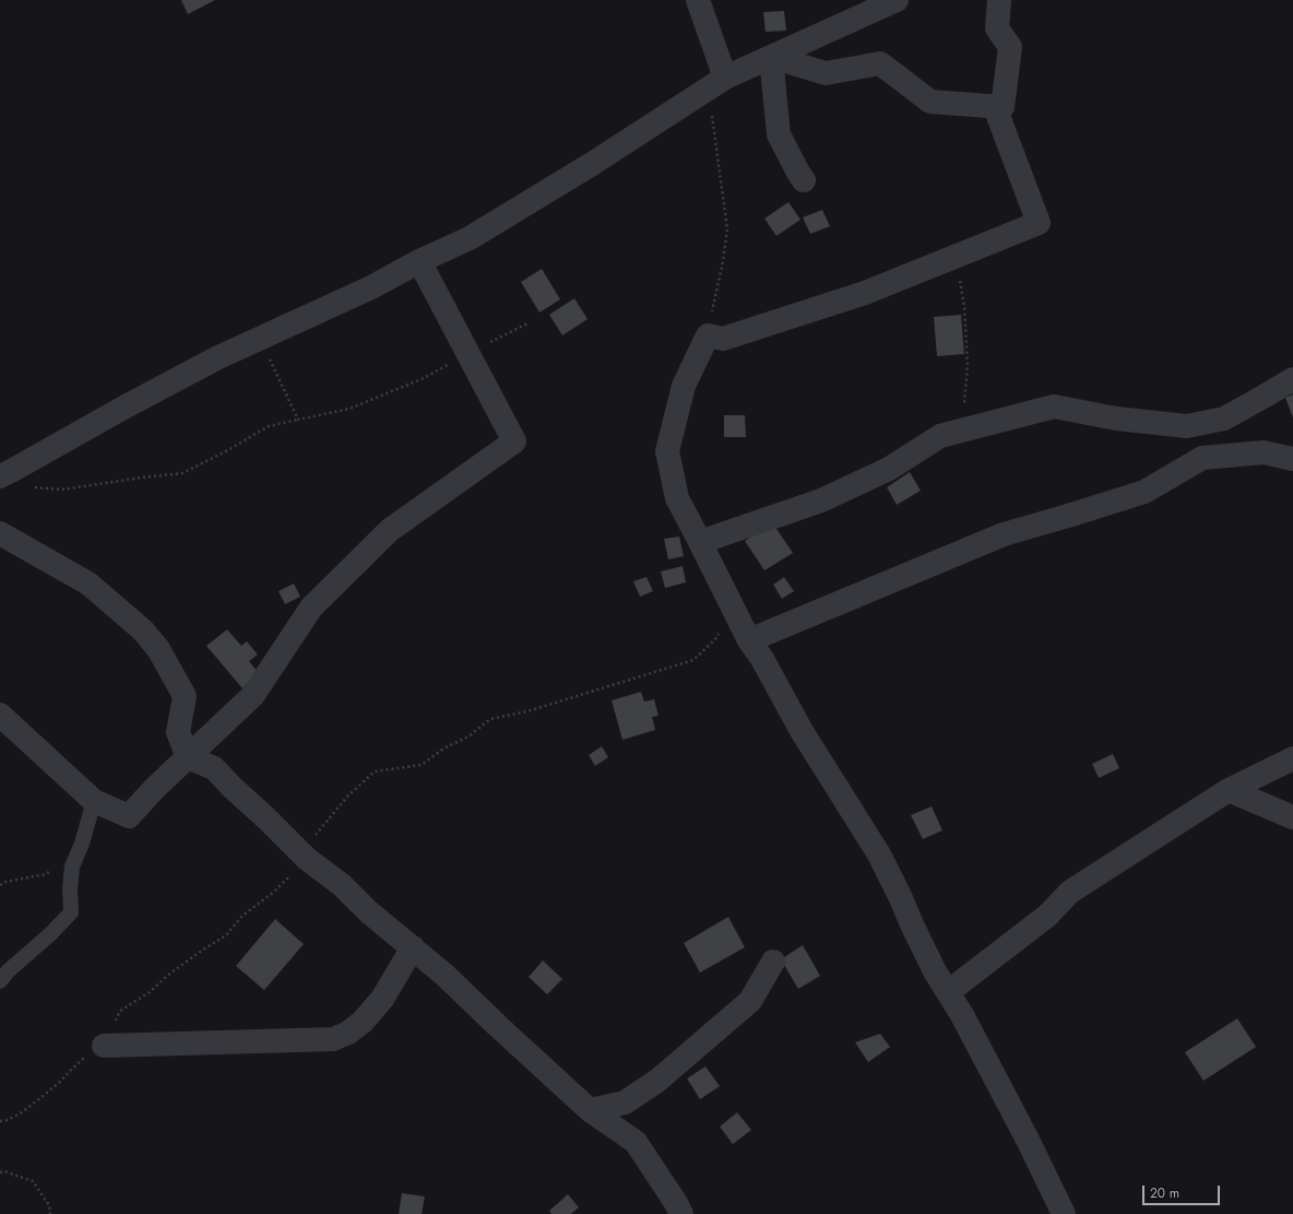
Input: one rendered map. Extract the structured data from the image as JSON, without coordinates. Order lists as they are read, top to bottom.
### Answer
{
  "scale_bar": "20 m"
}
